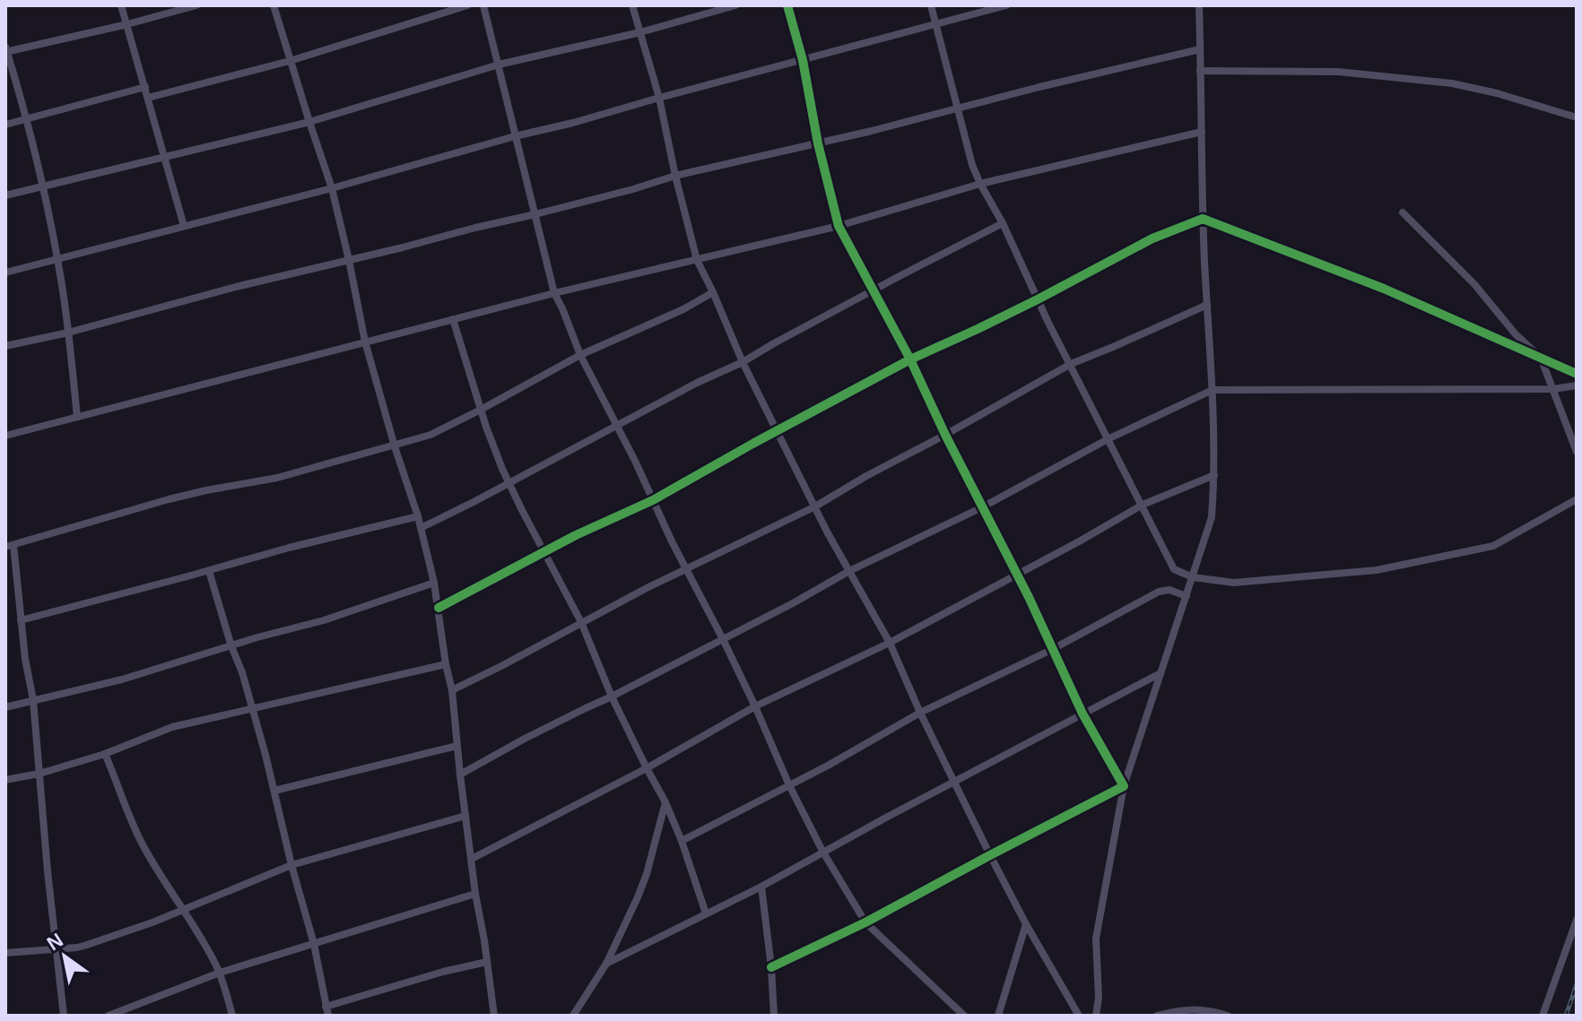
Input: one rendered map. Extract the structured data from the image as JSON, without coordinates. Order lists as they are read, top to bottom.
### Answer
{
  "north": "top left"
}
